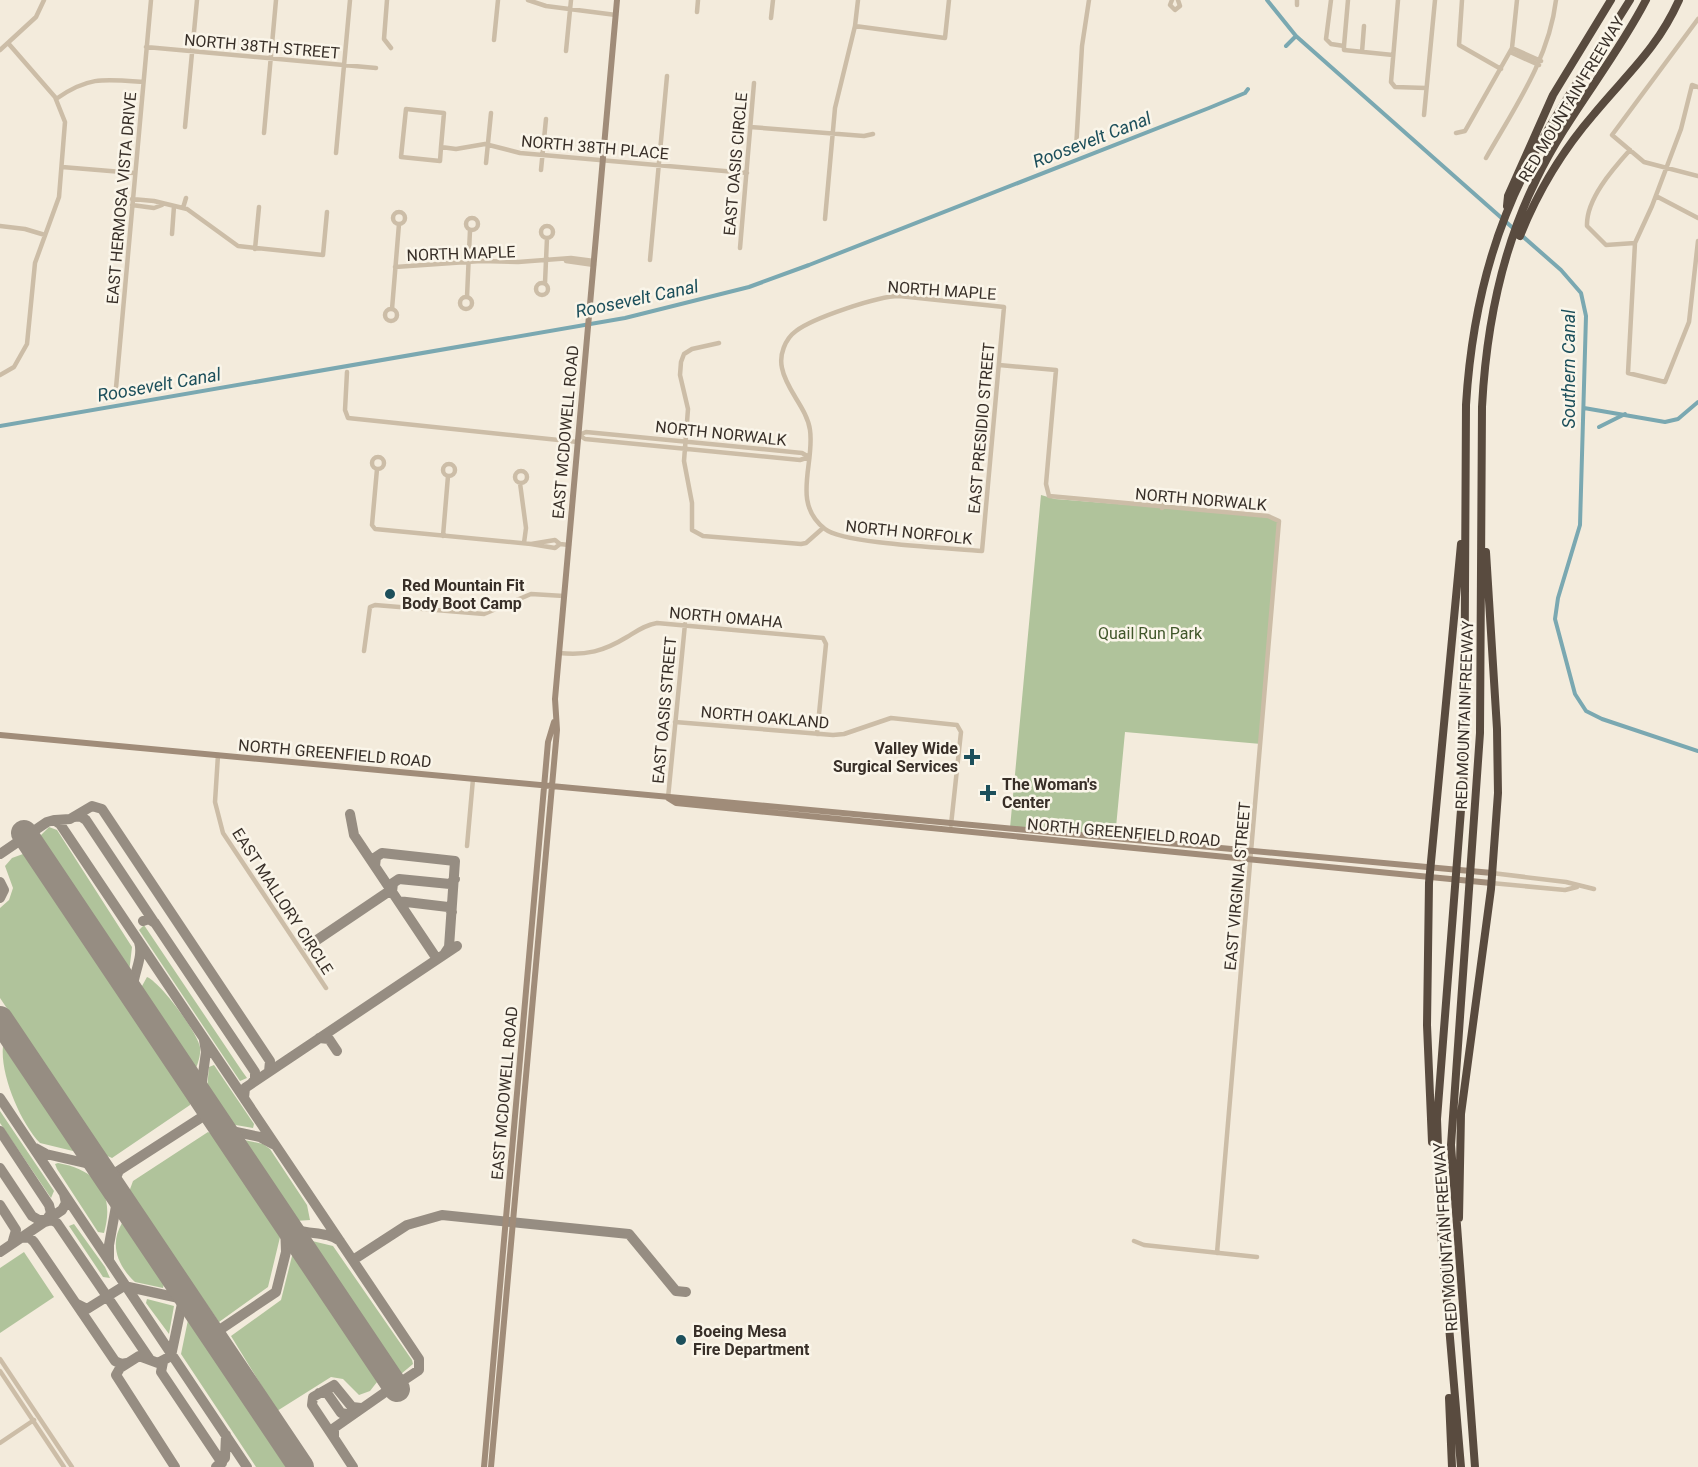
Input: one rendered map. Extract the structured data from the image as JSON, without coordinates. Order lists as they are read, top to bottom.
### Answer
{
  "streets": {
    "highway": ["RED MOUNTAIN FREEWAY"],
    "main road": ["EAST MCDOWELL ROAD", "NORTH GREENFIELD ROAD"],
    "street": [
      "NORTH 38TH STREET",
      "NORTH 38TH PLACE",
      "EAST OASIS CIRCLE",
      "EAST HERMOSA VISTA DRIVE",
      "NORTH MAPLE",
      "EAST PRESIDIO STREET",
      "NORTH NORWALK",
      "NORTH NORFOLK",
      "NORTH OMAHA",
      "EAST OASIS STREET",
      "NORTH OAKLAND",
      "EAST VIRGINIA STREET",
      "EAST MALLORY CIRCLE"
    ]
  },
  "crossings": [
    ["NORTH 38TH STREET", "EAST HERMOSA VISTA DRIVE"],
    ["NORTH 38TH PLACE", "EAST OASIS CIRCLE"],
    ["NORTH 38TH PLACE", "EAST MCDOWELL ROAD"],
    ["NORTH MAPLE", "EAST PRESIDIO STREET"],
    ["NORTH MAPLE", "EAST MCDOWELL ROAD"],
    ["NORTH MAPLE", "NORTH NORWALK"],
    ["EAST PRESIDIO STREET", "NORTH NORWALK"],
    ["EAST PRESIDIO STREET", "NORTH NORFOLK"],
    ["EAST MCDOWELL ROAD", "NORTH NORWALK"],
    ["EAST MCDOWELL ROAD", "NORTH OMAHA"],
    ["EAST MCDOWELL ROAD", "NORTH GREENFIELD ROAD"],
    ["NORTH NORWALK", "NORTH NORFOLK"],
    ["NORTH NORWALK", "EAST VIRGINIA STREET"],
    ["NORTH OMAHA", "EAST OASIS STREET"],
    ["NORTH OMAHA", "NORTH OAKLAND"],
    ["EAST OASIS STREET", "NORTH OAKLAND"],
    ["EAST OASIS STREET", "NORTH GREENFIELD ROAD"],
    ["NORTH OAKLAND", "NORTH GREENFIELD ROAD"],
    ["NORTH GREENFIELD ROAD", "EAST VIRGINIA STREET"],
    ["NORTH GREENFIELD ROAD", "EAST MALLORY CIRCLE"]
  ],
  "water": ["Roosevelt Canal", "Southern Canal"],
  "parks": ["Quail Run Park"],
  "places": {
    "other": ["Red Mountain Fit Body Boot Camp", "Boeing Mesa Fire Department"],
    "health": ["Valley Wide Surgical Services", "The Woman's Center"]
  }
}
